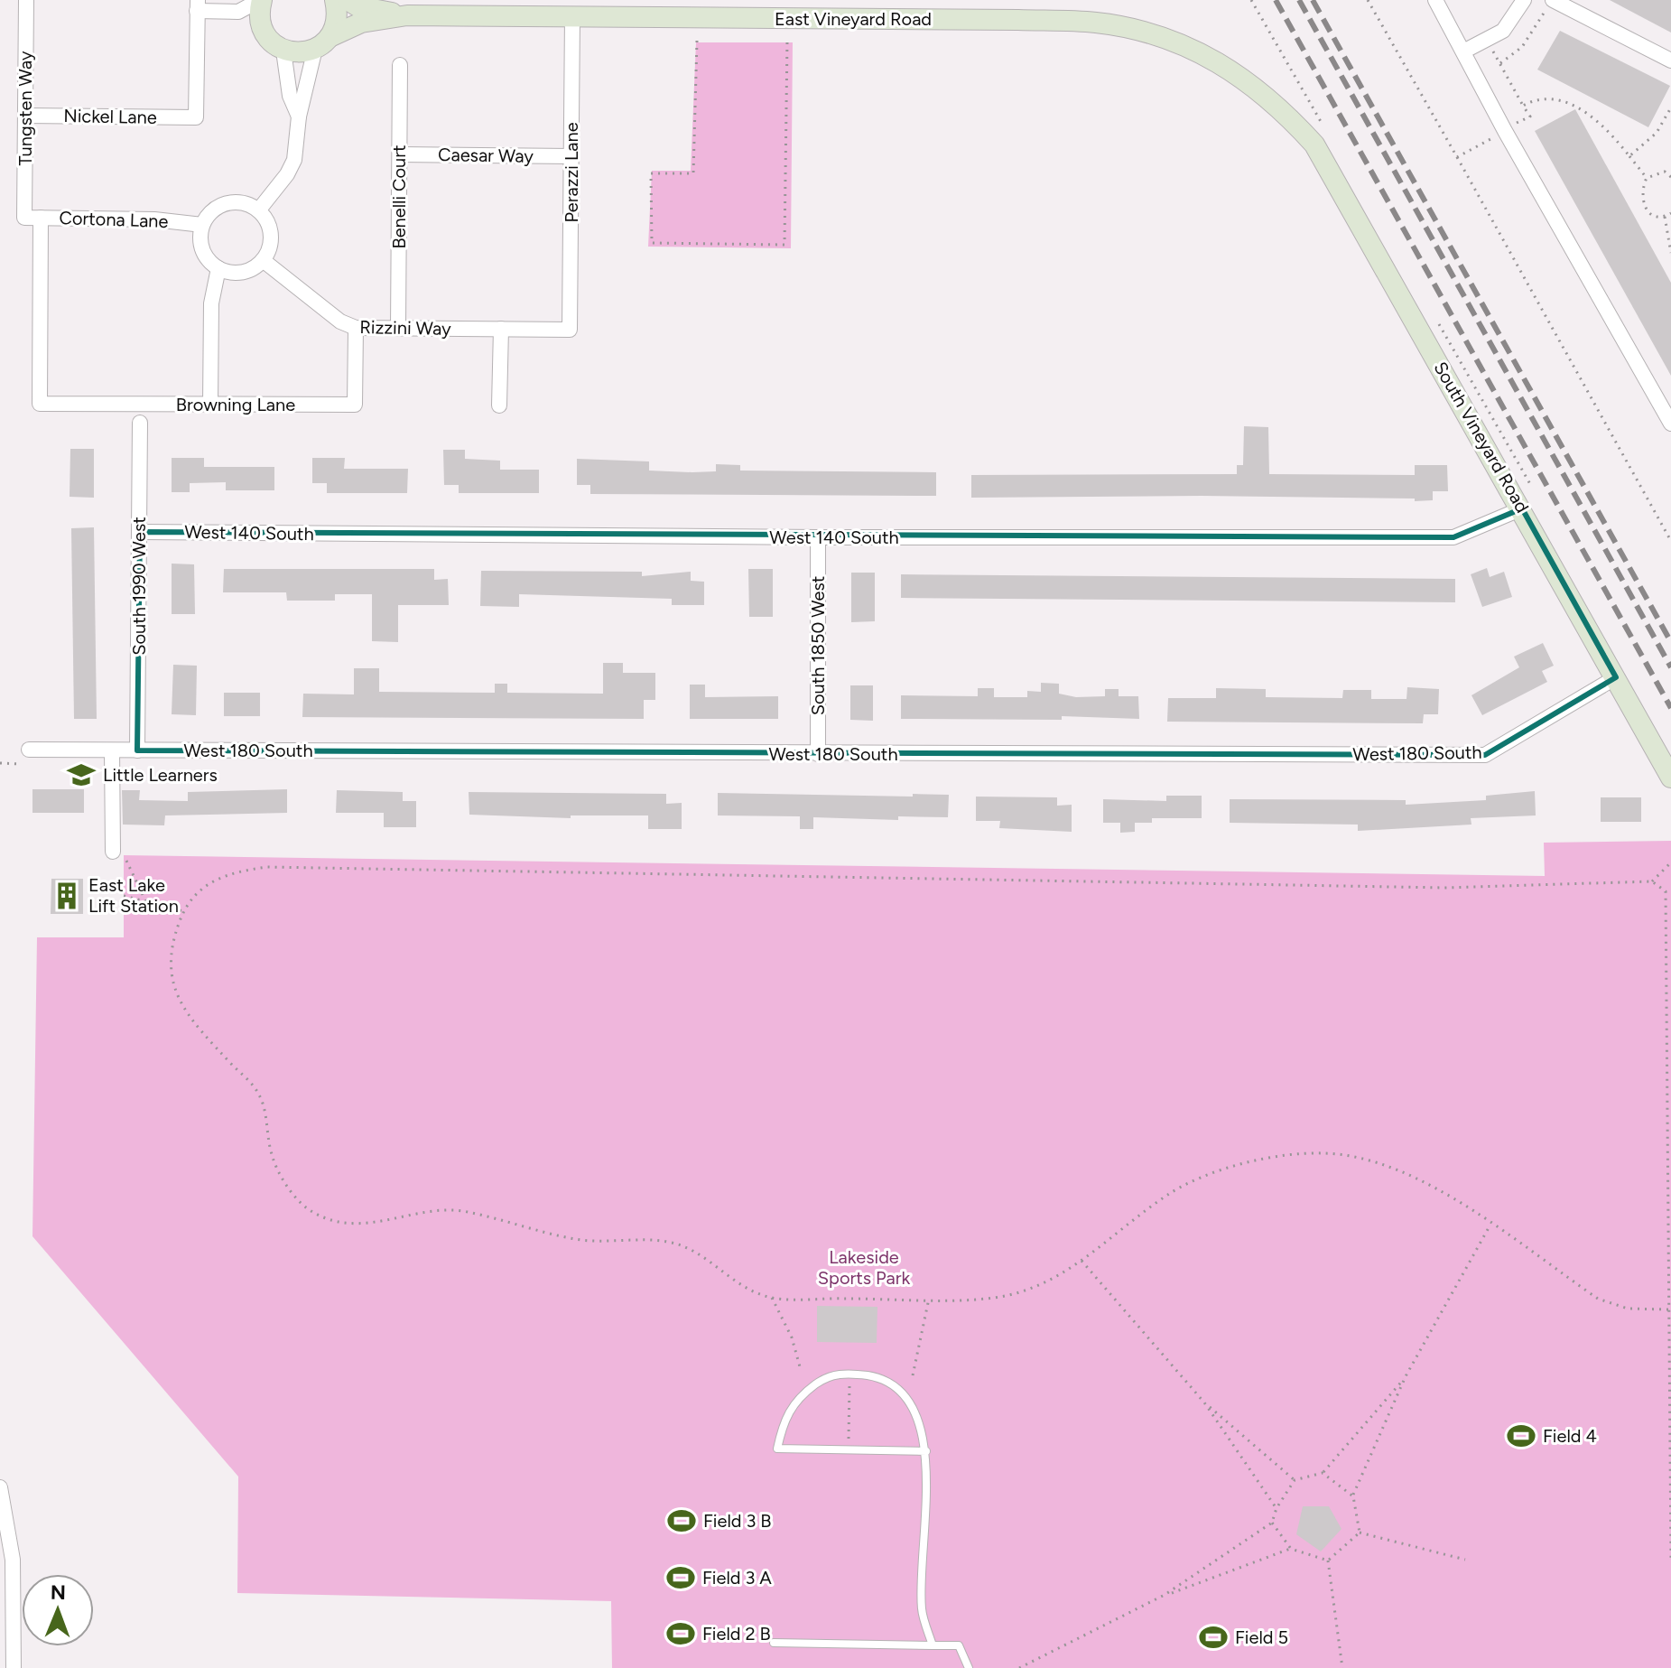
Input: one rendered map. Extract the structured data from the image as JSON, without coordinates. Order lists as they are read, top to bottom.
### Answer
{
  "streets": {
    "street": [
      "East Vineyard Road",
      "Tungsten Way",
      "Nickel Lane",
      "Caesar Way",
      "Perazzi Lane",
      "Benelli Court",
      "Cortona Lane",
      "Rizzini Way",
      "Browning Lane",
      "South Vineyard Road",
      "West 140 South",
      "South 1990 West",
      "South 1850 West",
      "West 180 South"
    ]
  },
  "crossings": [
    ["East Vineyard Road", "Perazzi Lane"],
    ["East Vineyard Road", "South Vineyard Road"],
    ["Tungsten Way", "Nickel Lane"],
    ["Tungsten Way", "Cortona Lane"],
    ["Caesar Way", "Perazzi Lane"],
    ["Caesar Way", "Benelli Court"],
    ["Perazzi Lane", "Rizzini Way"],
    ["Benelli Court", "Rizzini Way"],
    ["Cortona Lane", "Rizzini Way"],
    ["Cortona Lane", "Browning Lane"],
    ["Rizzini Way", "Browning Lane"],
    ["South Vineyard Road", "West 140 South"],
    ["South Vineyard Road", "West 180 South"],
    ["West 140 South", "South 1990 West"],
    ["West 140 South", "South 1850 West"],
    ["South 1990 West", "West 180 South"],
    ["South 1850 West", "West 180 South"]
  ],
  "parks": ["Lakeside Sports Park"],
  "places": {
    "school or university": ["Little Learners"],
    "building": ["East Lake Lift Station"],
    "sports": [
      "Field 4",
      "Field 3 B",
      "Field 3 A",
      "Field 2 B",
      "Field 5"
    ]
  },
  "north": "top"
}
